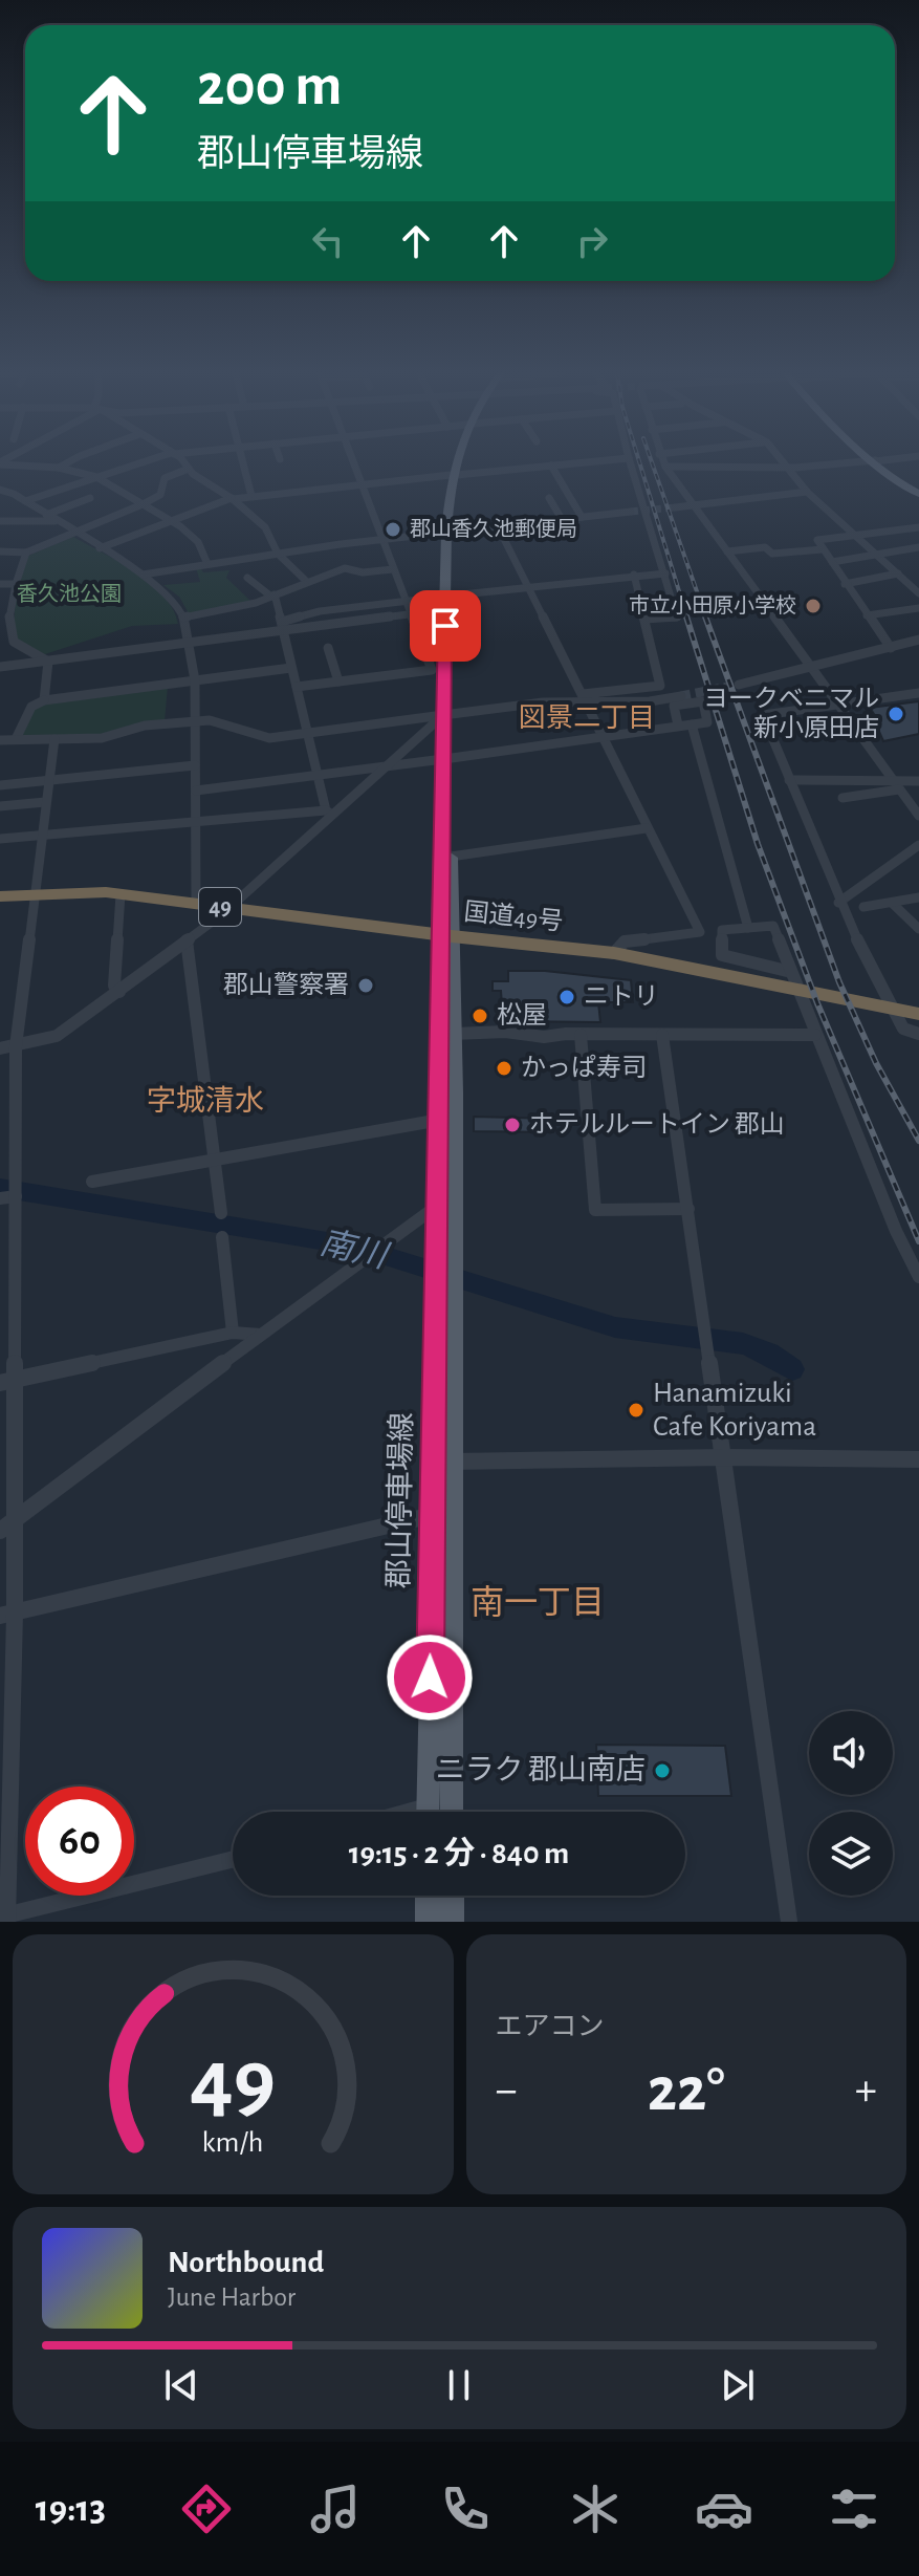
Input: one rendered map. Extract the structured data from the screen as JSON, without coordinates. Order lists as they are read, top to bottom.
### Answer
{
  "streets": {
    "highway": ["49", "国道49号"],
    "main road": ["郡山停車場線"]
  },
  "crossings": [
    ["国道49号", "郡山停車場線"]
  ],
  "districts": ["図景二丁目", "字城清水", "南一丁目"],
  "water": ["南川"],
  "parks": ["香久池公園"],
  "places": [
    "郡山香久池郵便局",
    "市立小田原小学校",
    "ヨークベニマル 新小原田店",
    "郡山警察署",
    "ニトリ",
    "松屋",
    "かっぱ寿司",
    "ホテルルートイン 郡山",
    "Hanamizuki Cafe Koriyama",
    "ニラク 郡山南店"
  ],
  "page": {
    "turn": ["200 m", "郡山停車場線"],
    "limit": "60",
    "trip": "19:15 · 2 分 · 840 m",
    "tile": "エアコン",
    "heat": ["−", "22°", "+"],
    "song": ["Northbound", "June Harbor"],
    "tabs": "19:13",
    "gauge": ["49", "km/h"]
  }
}
